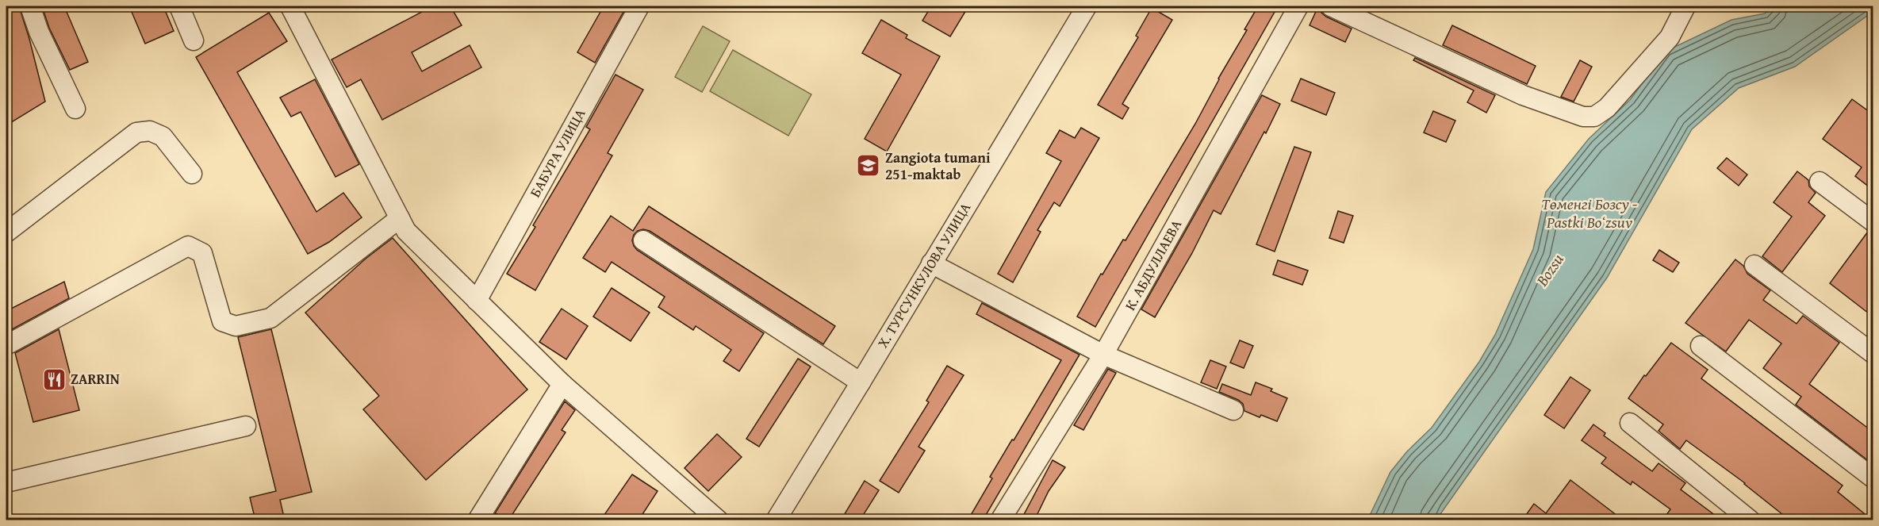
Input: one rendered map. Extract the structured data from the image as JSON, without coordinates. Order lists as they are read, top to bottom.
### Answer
{
  "streets": {
    "street": ["БАБУРА УЛИЦА", "К. АБДУЛЛАЕВА", "Х. ТУРСУНКУЛОВА УЛИЦА"]
  },
  "water": ["Төменгі Бозсу - Pastki Boʻzsuv", "Bozsu"],
  "places": {
    "school or university": ["Zangiota tumani 251-maktab"],
    "restaurant": ["ZARRIN"]
  }
}
